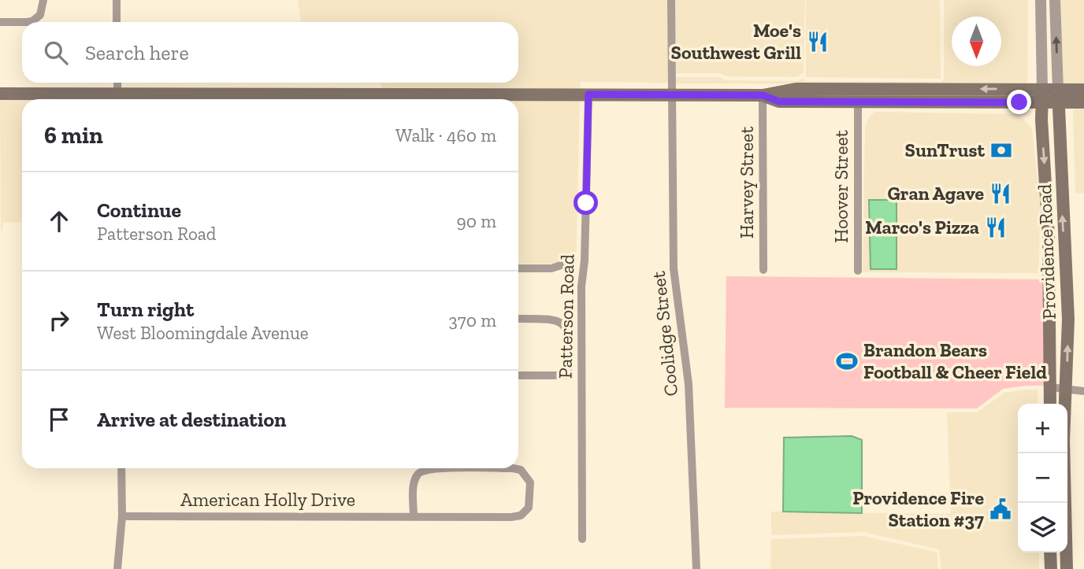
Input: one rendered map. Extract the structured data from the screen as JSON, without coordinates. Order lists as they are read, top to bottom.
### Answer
{
  "streets": {
    "main road": ["Providence Road"],
    "street": [
      "Harvey Street",
      "Hoover Street",
      "Patterson Road",
      "Coolidge Street",
      "American Holly Drive"
    ]
  },
  "places": {
    "restaurant": ["Moe's Southwest Grill", "Gran Agave", "Marco's Pizza"],
    "bank": ["SunTrust"],
    "sports": ["Brandon Bears Football & Cheer Field"],
    "public building": ["Providence Fire Station #37"]
  },
  "north": "bottom",
  "page": {
    "search": "Search here",
    "heading": ["6 min", "Walk · 460 m"],
    "list": [
      ["Continue", "Patterson Road", "90 m"],
      ["Turn right", "West Bloomingdale Avenue", "370 m"],
      "Arrive at destination"
    ],
    "map_buttons": ["+", "−"]
  }
}
